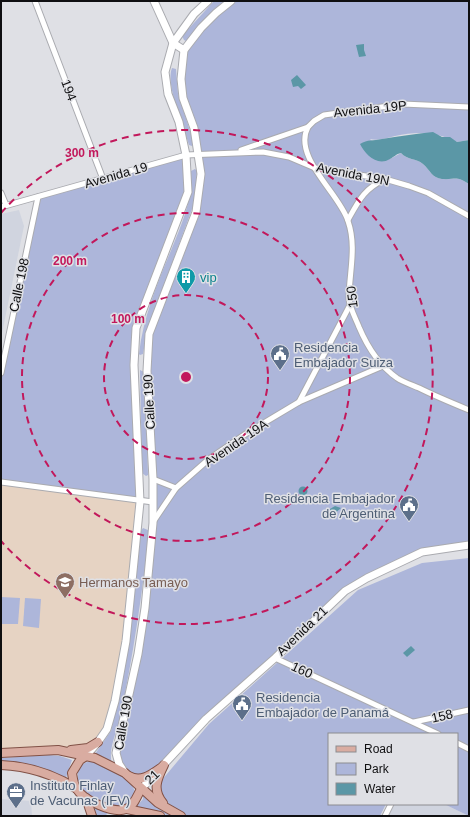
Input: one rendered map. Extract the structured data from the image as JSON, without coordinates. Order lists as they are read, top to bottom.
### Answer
{
  "streets": {
    "main road": ["Calle 190", "Avenida 21", "21"],
    "street": [
      "194",
      "Avenida 19P",
      "Avenida 19N",
      "Avenida 19",
      "Calle 198",
      "150",
      "Avenida 19A",
      "160",
      "158"
    ]
  },
  "crossings": [
    ["194", "Avenida 19"],
    ["Avenida 19P", "Avenida 19N"],
    ["Avenida 19P", "Avenida 19"],
    ["Avenida 19P", "150"],
    ["Avenida 19N", "Avenida 19"],
    ["Avenida 19N", "150"],
    ["Avenida 19", "Calle 198"],
    ["Avenida 19", "Calle 190"],
    ["150", "Avenida 19A"],
    ["Calle 190", "Avenida 19A"],
    ["Avenida 21", "160"],
    ["Avenida 21", "21"],
    ["160", "158"]
  ],
  "places": {
    "building": ["vip"],
    "public building": ["Residencia Embajador Suiza", "Residencia Embajador de Argentina", "Residencia Embajador de Panamá"],
    "school or university": ["Hermanos Tamayo"],
    "office": ["Instituto Finlay de Vacunas (IFV)"]
  },
  "legend": ["Road", "Park", "Water"],
  "rings": ["300 m", "200 m", "100 m"]
}
